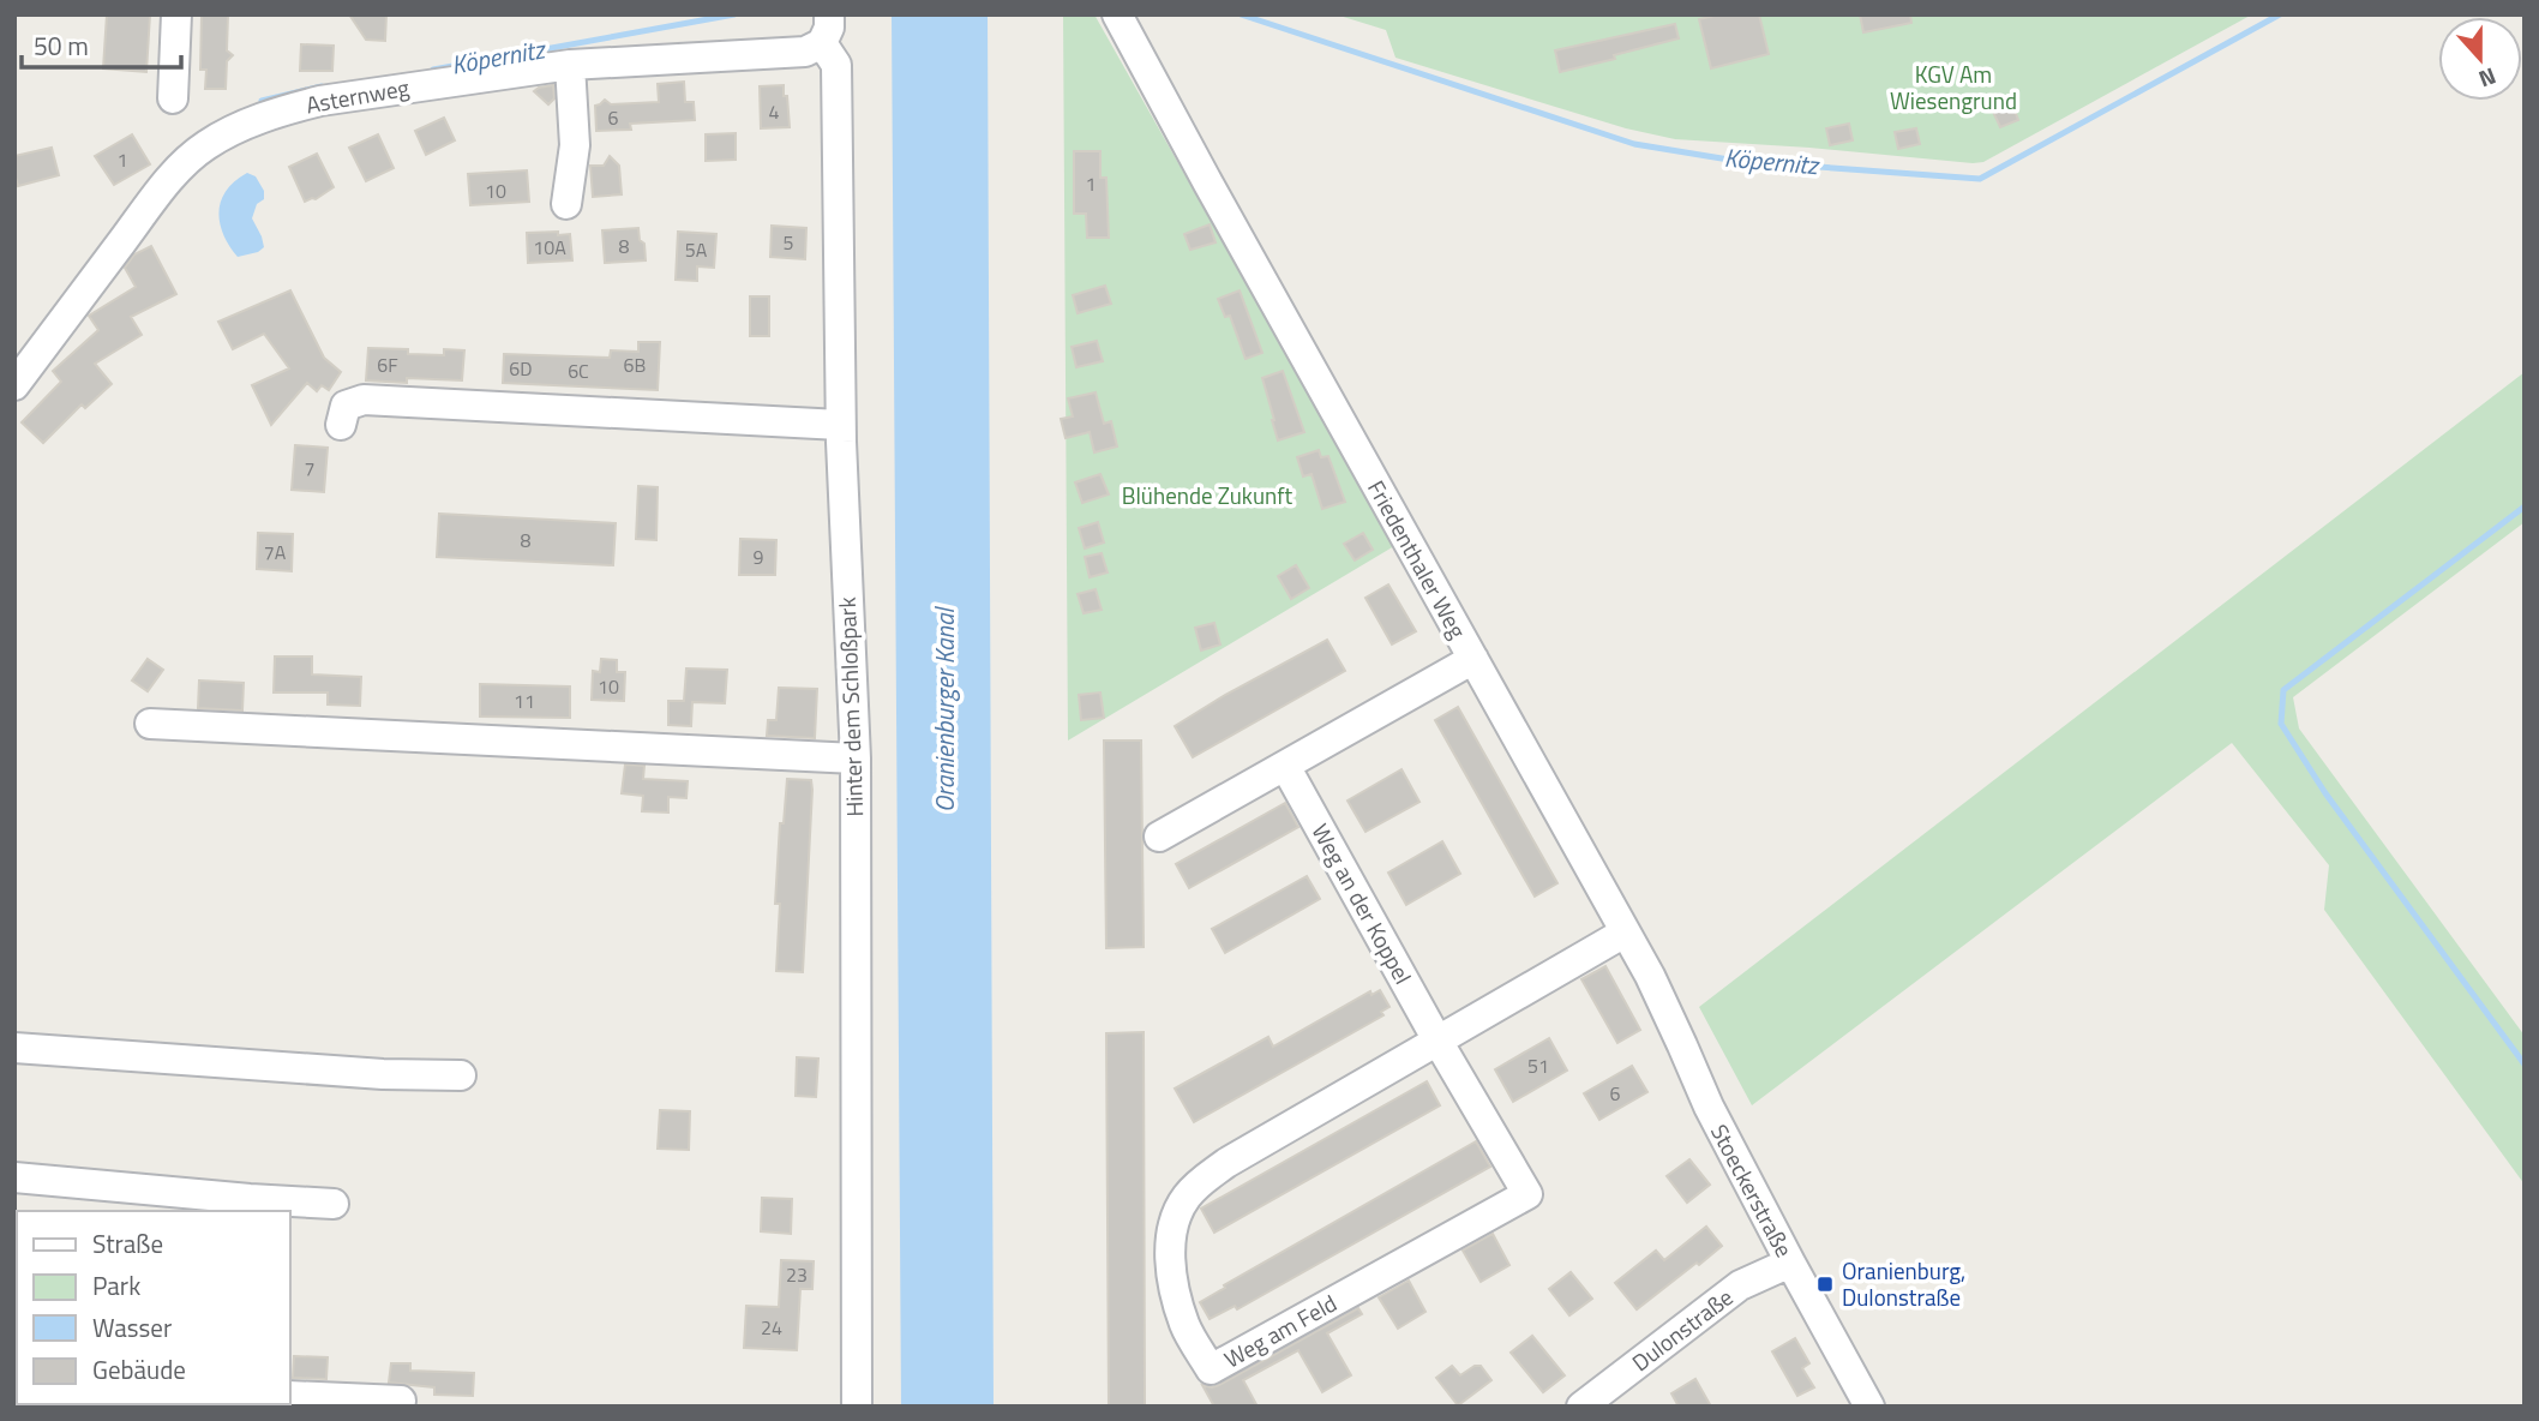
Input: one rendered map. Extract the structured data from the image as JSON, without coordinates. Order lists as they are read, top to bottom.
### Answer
{
  "streets": {
    "street": [
      "Asternweg",
      "Friedenthaler Weg",
      "Hinter dem Schloßpark",
      "Weg an der Koppel",
      "Stoeckerstraße",
      "Dulonstraße",
      "Weg am Feld"
    ]
  },
  "crossings": [
    ["Asternweg", "Hinter dem Schloßpark"],
    ["Friedenthaler Weg", "Stoeckerstraße"],
    ["Friedenthaler Weg", "Weg am Feld"],
    ["Weg an der Koppel", "Weg am Feld"],
    ["Stoeckerstraße", "Dulonstraße"]
  ],
  "water": ["Köpernitz", "Oranienburger Kanal"],
  "parks": ["KGV Am Wiesengrund", "Blühende Zukunft"],
  "places": {
    "transit": ["Oranienburg, Dulonstraße"]
  },
  "house_numbers": [
    "4",
    "6",
    "1",
    "1",
    "10",
    "5",
    "8",
    "10A",
    "5A",
    "6F",
    "6B",
    "6D",
    "6C",
    "7",
    "8",
    "7A",
    "9",
    "10",
    "11",
    "51",
    "6",
    "23",
    "24"
  ],
  "legend": [
    "Straße",
    "Park",
    "Wasser",
    "Gebäude"
  ],
  "scale_bar": "50 m",
  "north": "bottom"
}
